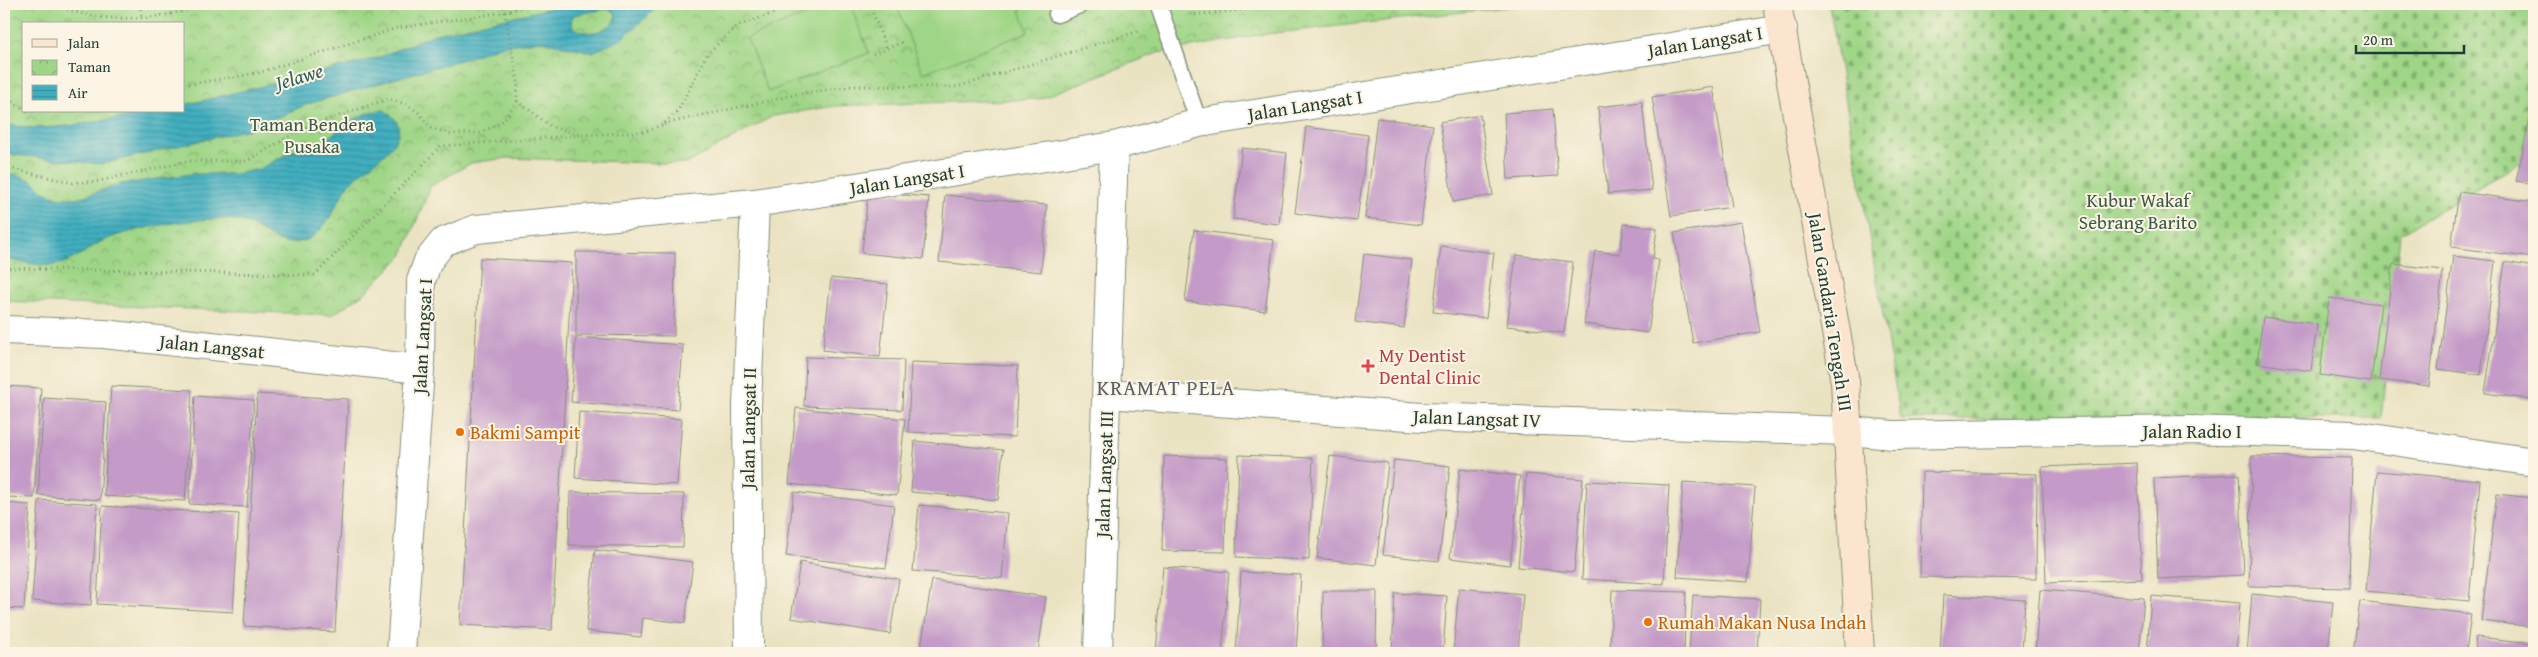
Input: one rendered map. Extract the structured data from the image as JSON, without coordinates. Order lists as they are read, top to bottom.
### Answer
{
  "streets": {
    "main road": ["Jalan Gandaria Tengah III"],
    "street": [
      "Jalan Langsat I",
      "Jalan Langsat",
      "Jalan Langsat IV",
      "Jalan Langsat II",
      "Jalan Radio I",
      "Jalan Langsat III"
    ]
  },
  "crossings": [
    ["Jalan Langsat I", "Jalan Gandaria Tengah III"],
    ["Jalan Langsat I", "Jalan Langsat"],
    ["Jalan Langsat I", "Jalan Langsat II"],
    ["Jalan Langsat I", "Jalan Langsat III"],
    ["Jalan Gandaria Tengah III", "Jalan Langsat IV"],
    ["Jalan Gandaria Tengah III", "Jalan Radio I"],
    ["Jalan Langsat IV", "Jalan Radio I"],
    ["Jalan Langsat IV", "Jalan Langsat III"]
  ],
  "districts": ["KRAMAT PELA"],
  "water": ["Jelawe"],
  "parks": ["Taman Bendera Pusaka", "Kubur Wakaf Sebrang Barito"],
  "places": {
    "health": ["My Dentist Dental Clinic"],
    "other": ["Bakmi Sampit", "Rumah Makan Nusa Indah"]
  },
  "legend": ["Jalan", "Taman", "Air"],
  "scale_bar": "20 m"
}
